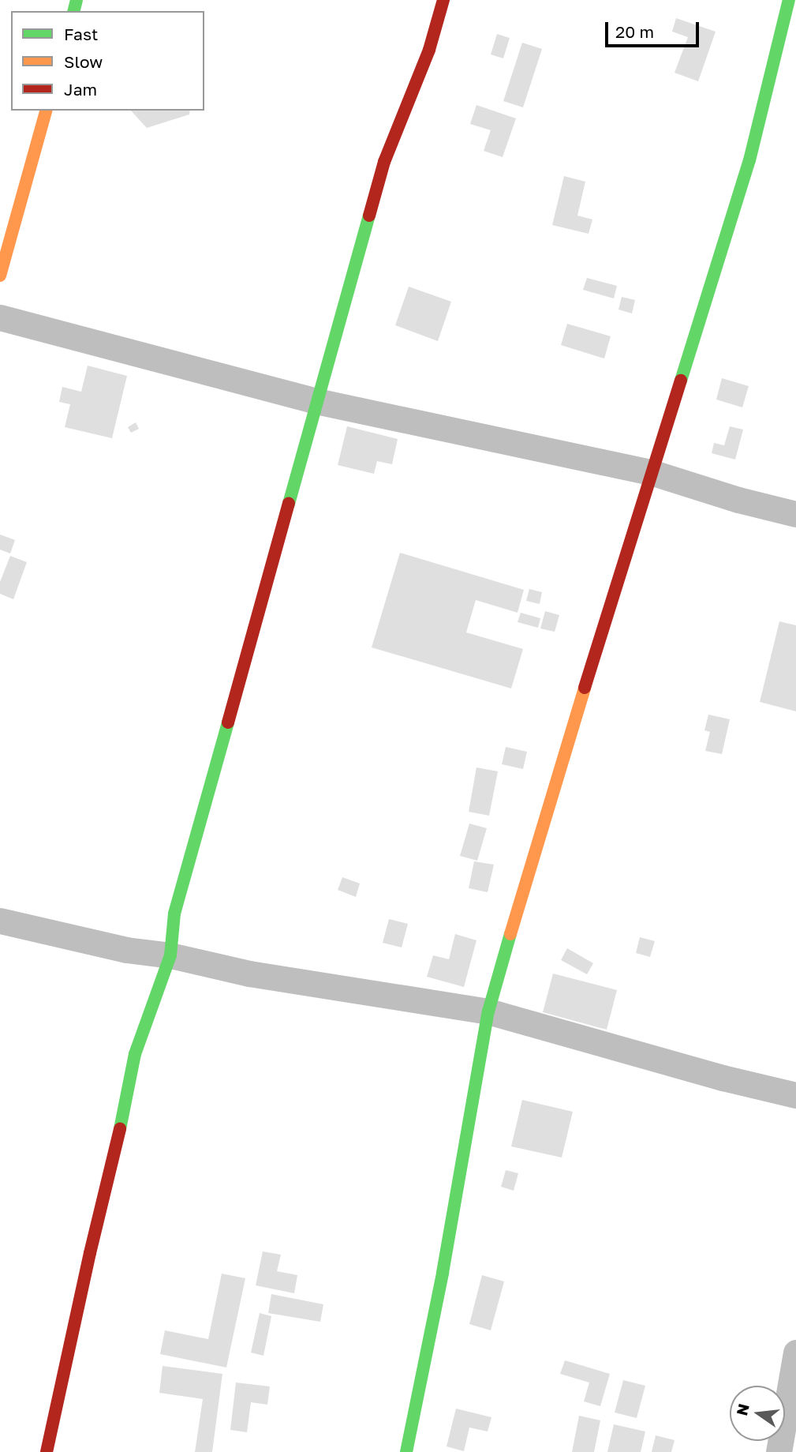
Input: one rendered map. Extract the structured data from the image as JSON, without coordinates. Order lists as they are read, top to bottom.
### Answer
{
  "legend": ["Fast", "Slow", "Jam"],
  "scale_bar": "20 m",
  "north": "left"
}
